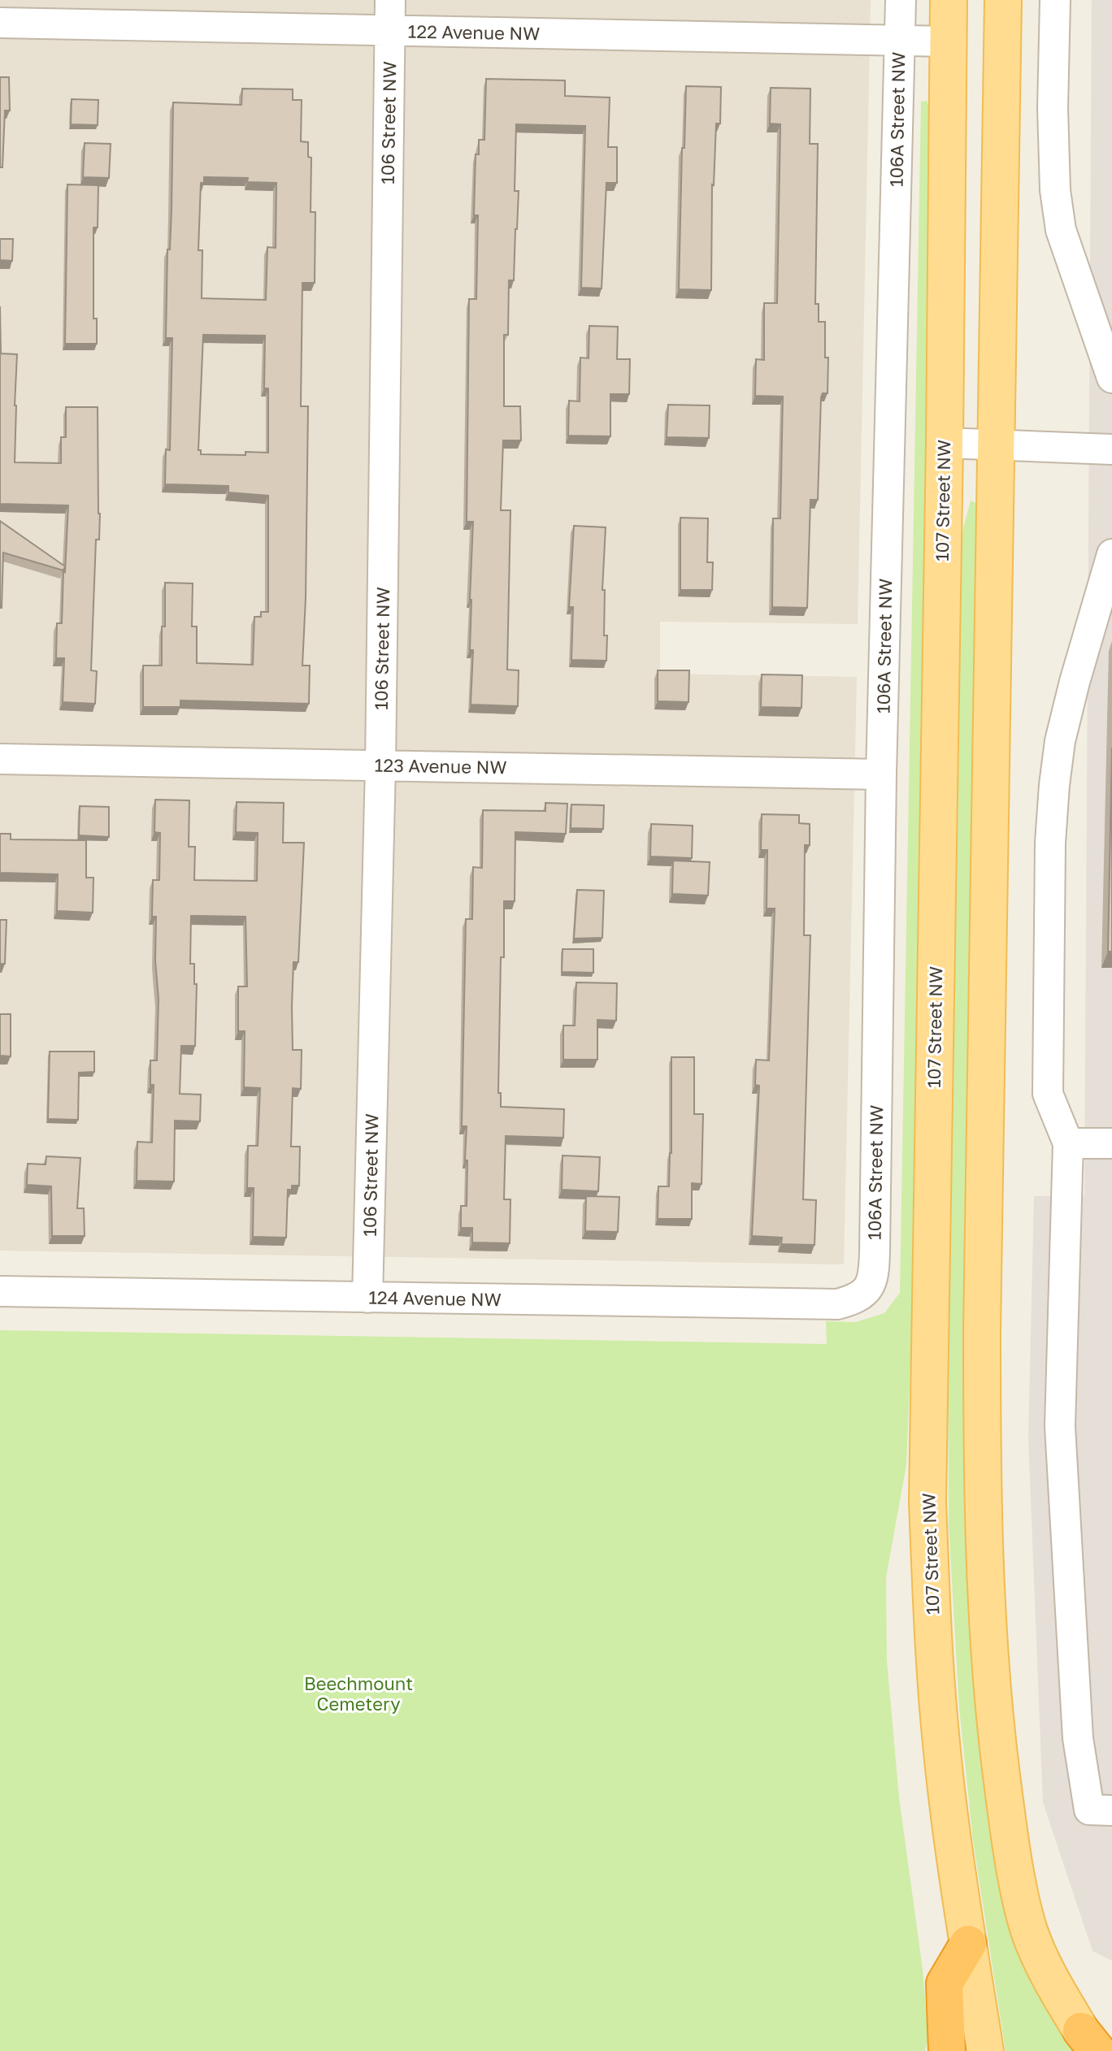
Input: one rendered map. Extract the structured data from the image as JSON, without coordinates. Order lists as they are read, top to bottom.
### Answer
{
  "streets": {
    "main road": ["107 Street NW"],
    "street": [
      "122 Avenue NW",
      "106A Street NW",
      "106 Street NW",
      "123 Avenue NW",
      "124 Avenue NW"
    ]
  },
  "crossings": [
    ["122 Avenue NW", "106A Street NW"],
    ["122 Avenue NW", "106 Street NW"],
    ["122 Avenue NW", "107 Street NW"],
    ["106A Street NW", "123 Avenue NW"],
    ["106A Street NW", "124 Avenue NW"],
    ["106 Street NW", "123 Avenue NW"],
    ["106 Street NW", "124 Avenue NW"]
  ],
  "parks": ["Beechmount Cemetery"]
}
